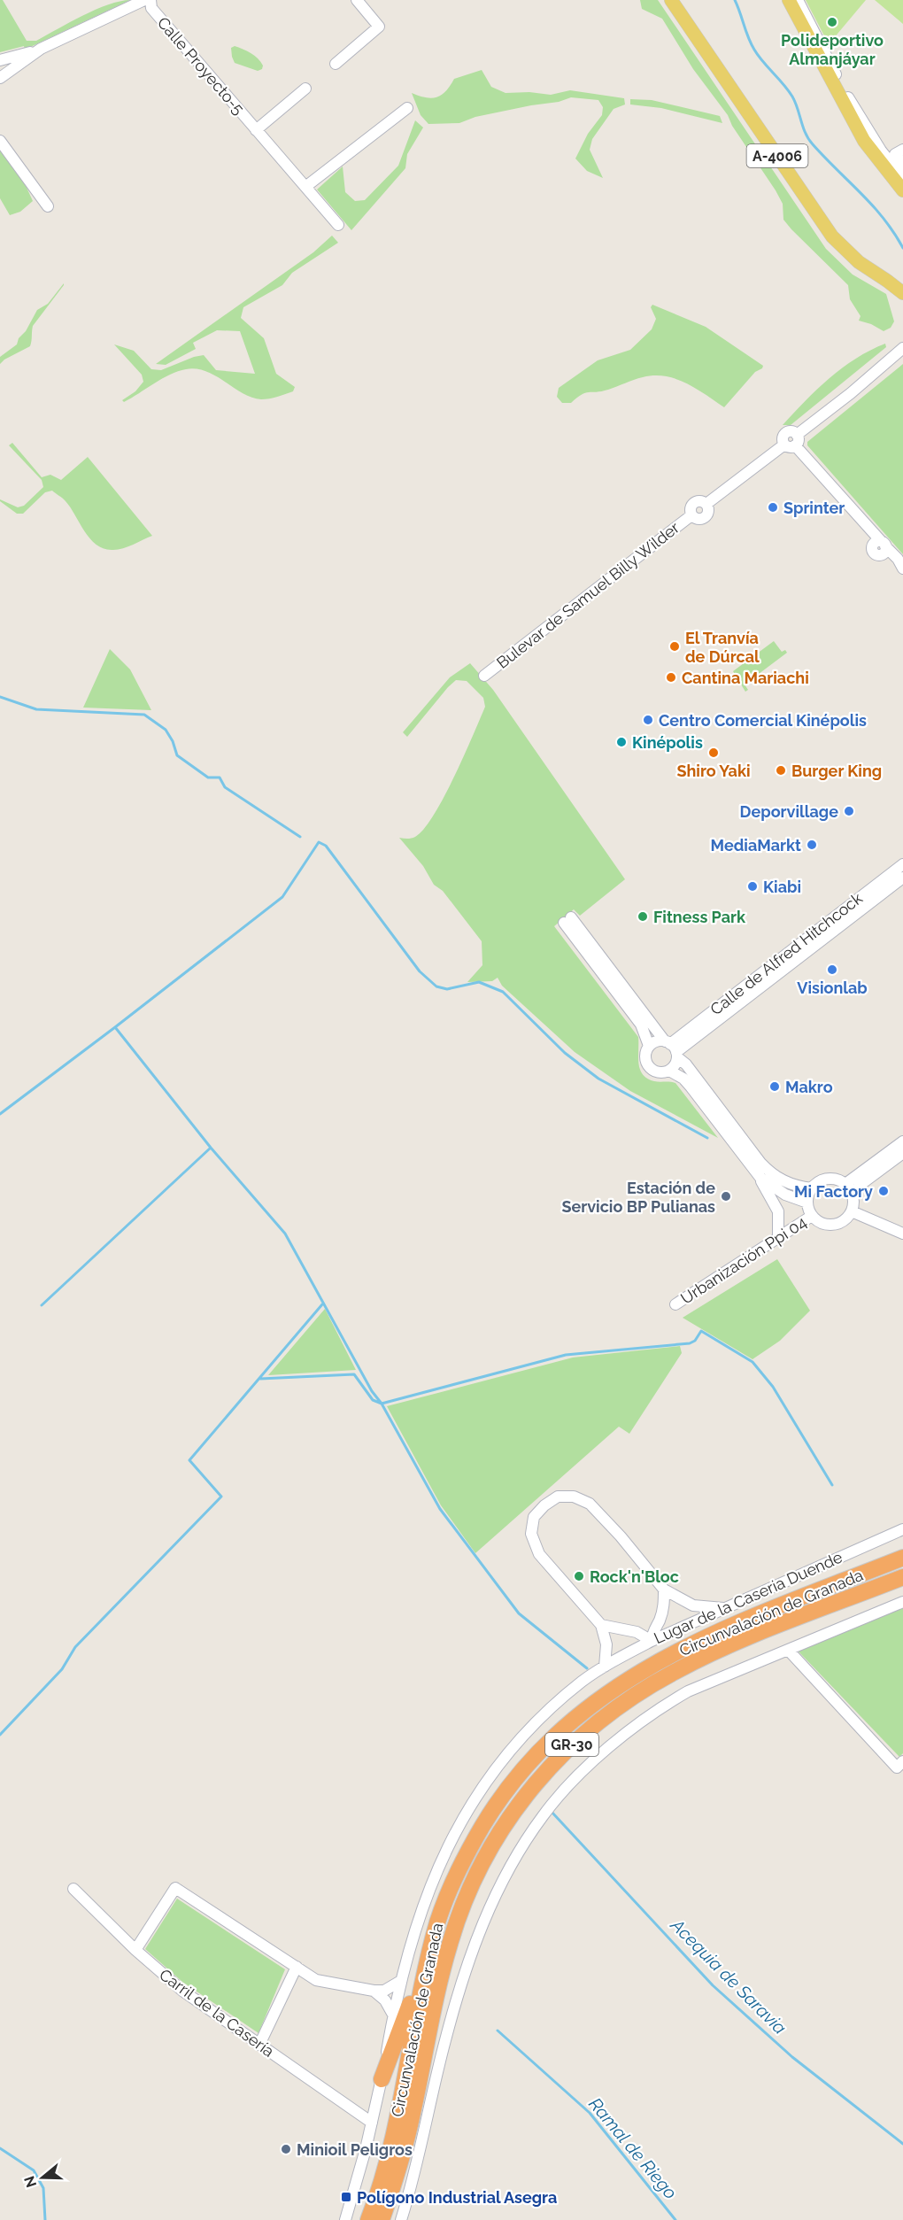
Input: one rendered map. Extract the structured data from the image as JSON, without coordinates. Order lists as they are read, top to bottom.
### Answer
{
  "streets": {
    "highway": ["Circunvalación de Granada", "GR-30"],
    "main road": ["A-4006"],
    "street": [
      "Calle Proyecto-5",
      "Bulevar de Samuel Billy Wilder",
      "Calle de Alfred Hitchcock",
      "Urbanización Ppi 04",
      "Lugar de la Caseria Duende",
      "Carril de la Casería"
    ]
  },
  "crossings": [
    ["Lugar de la Caseria Duende", "Carril de la Casería"]
  ],
  "water": ["Acequia de Saravia", "Ramal de Riego"],
  "places": {
    "other": [
      "Polideportivo Almanjáyar",
      "Sprinter",
      "El Tranvía de Dúrcal",
      "Cantina Mariachi",
      "Centro Comercial Kinépolis",
      "Kinépolis",
      "Shiro Yaki",
      "Burger King",
      "Deporvillage",
      "MediaMarkt",
      "Kiabi",
      "Fitness Park",
      "Visionlab",
      "Makro",
      "Mi Factory",
      "Estación de Servicio BP Pulianas",
      "Rock'n'Bloc",
      "Minioil Peligros"
    ],
    "transit": ["Polígono Industrial Asegra"]
  },
  "north": "left"
}
